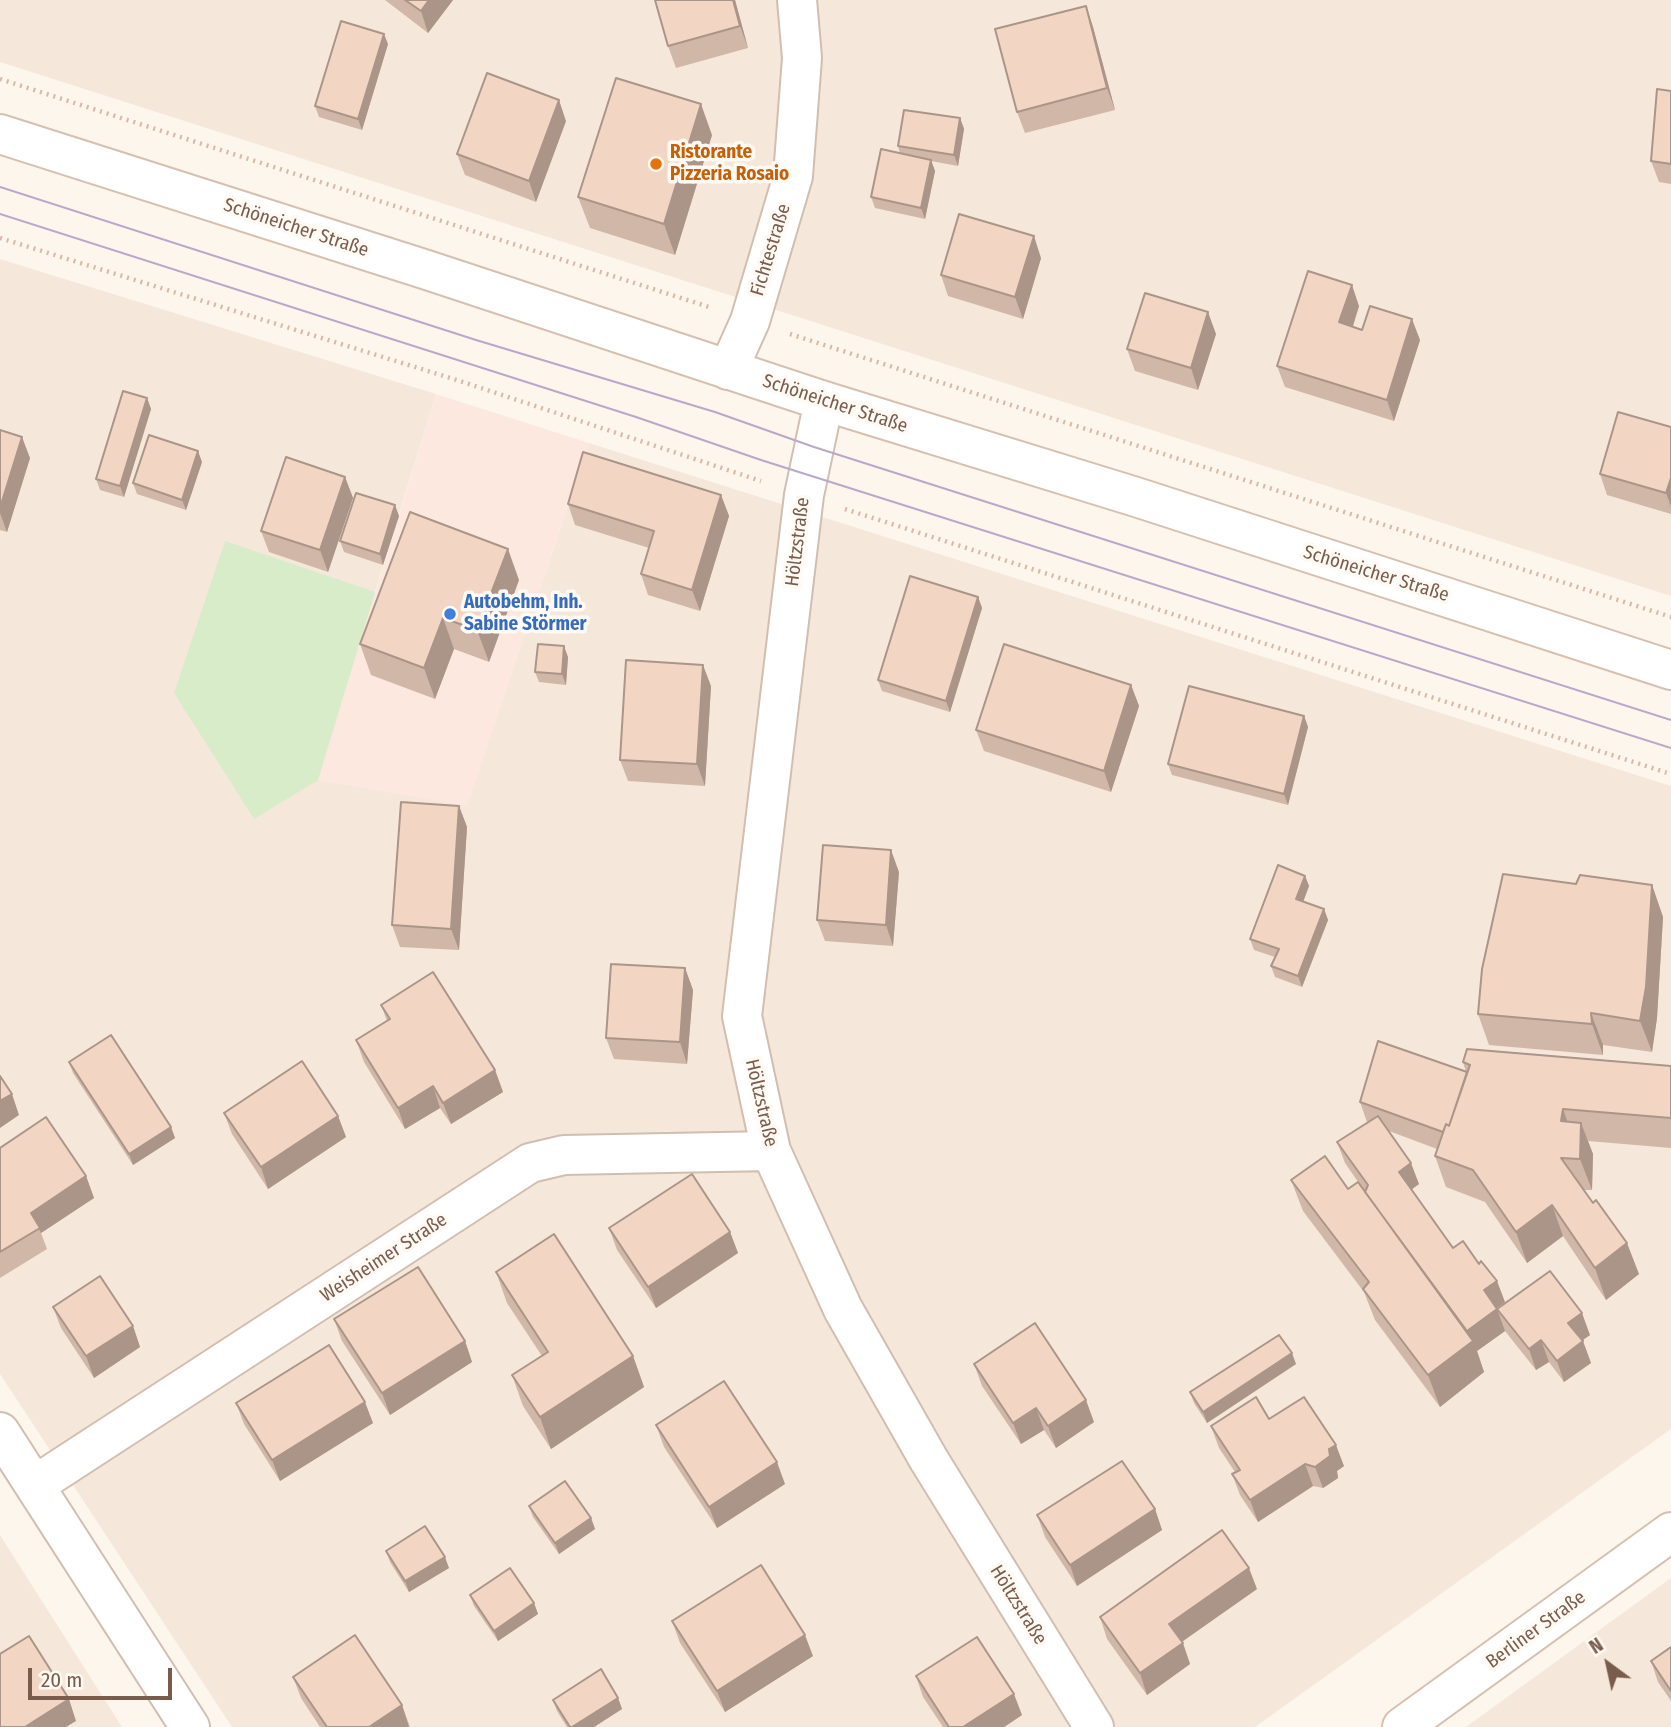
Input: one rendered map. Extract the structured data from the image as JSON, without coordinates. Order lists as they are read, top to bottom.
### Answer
{
  "streets": {
    "street": [
      "Schöneicher Straße",
      "Fichtestraße",
      "Höltzstraße",
      "Weisheimer Straße",
      "Berliner Straße"
    ]
  },
  "crossings": [
    ["Schöneicher Straße", "Fichtestraße"],
    ["Schöneicher Straße", "Höltzstraße"],
    ["Höltzstraße", "Weisheimer Straße"]
  ],
  "places": ["Ristorante Pizzeria Rosaio", "Autobehm, Inh. Sabine Störmer"],
  "scale_bar": "20 m",
  "north": "top left"
}
